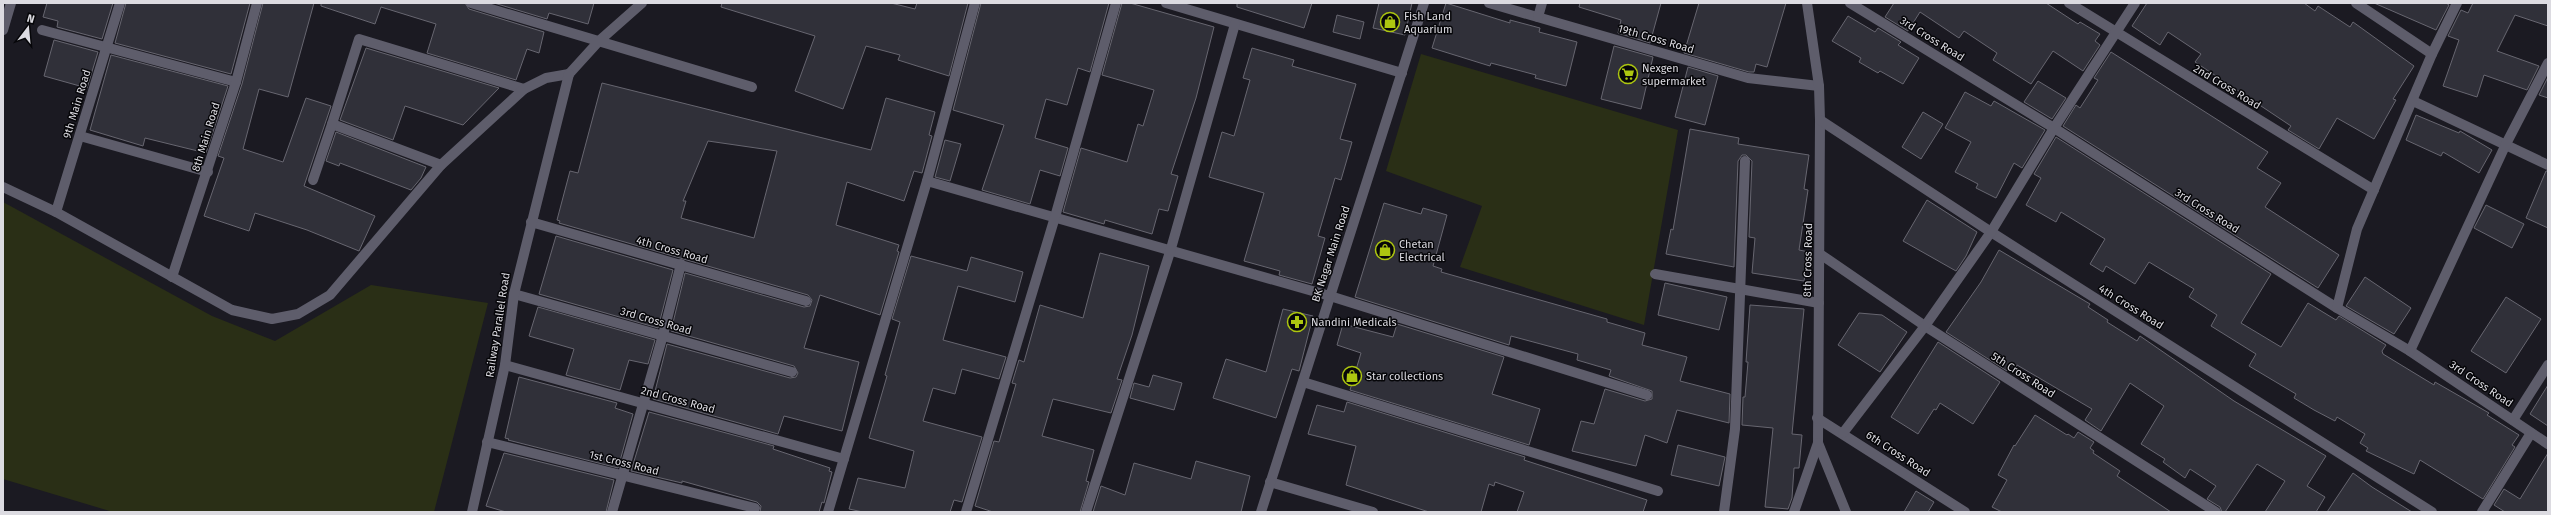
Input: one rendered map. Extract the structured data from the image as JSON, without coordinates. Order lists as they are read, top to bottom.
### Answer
{
  "streets": {
    "street": [
      "19th Cross Road",
      "3rd Cross Road",
      "2nd Cross Road",
      "9th Main Road",
      "8th Main Road",
      "4th Cross Road",
      "BK Nagar Main Road",
      "8th Cross Road",
      "Railway Parallel Road",
      "5th Cross Road",
      "6th Cross Road",
      "1st Cross Road"
    ]
  },
  "crossings": [
    ["19th Cross Road", "8th Cross Road"],
    ["3rd Cross Road", "Railway Parallel Road"],
    ["2nd Cross Road", "Railway Parallel Road"],
    ["4th Cross Road", "8th Cross Road"],
    ["4th Cross Road", "Railway Parallel Road"],
    ["8th Cross Road", "5th Cross Road"],
    ["8th Cross Road", "6th Cross Road"],
    ["Railway Parallel Road", "1st Cross Road"]
  ],
  "places": {
    "shop": ["Fish Land Aquarium", "Chetan Electrical", "Star collections"],
    "supermarket": ["Nexgen supermarket"],
    "pharmacy": ["Nandini Medicals"]
  },
  "north": "top"
}
